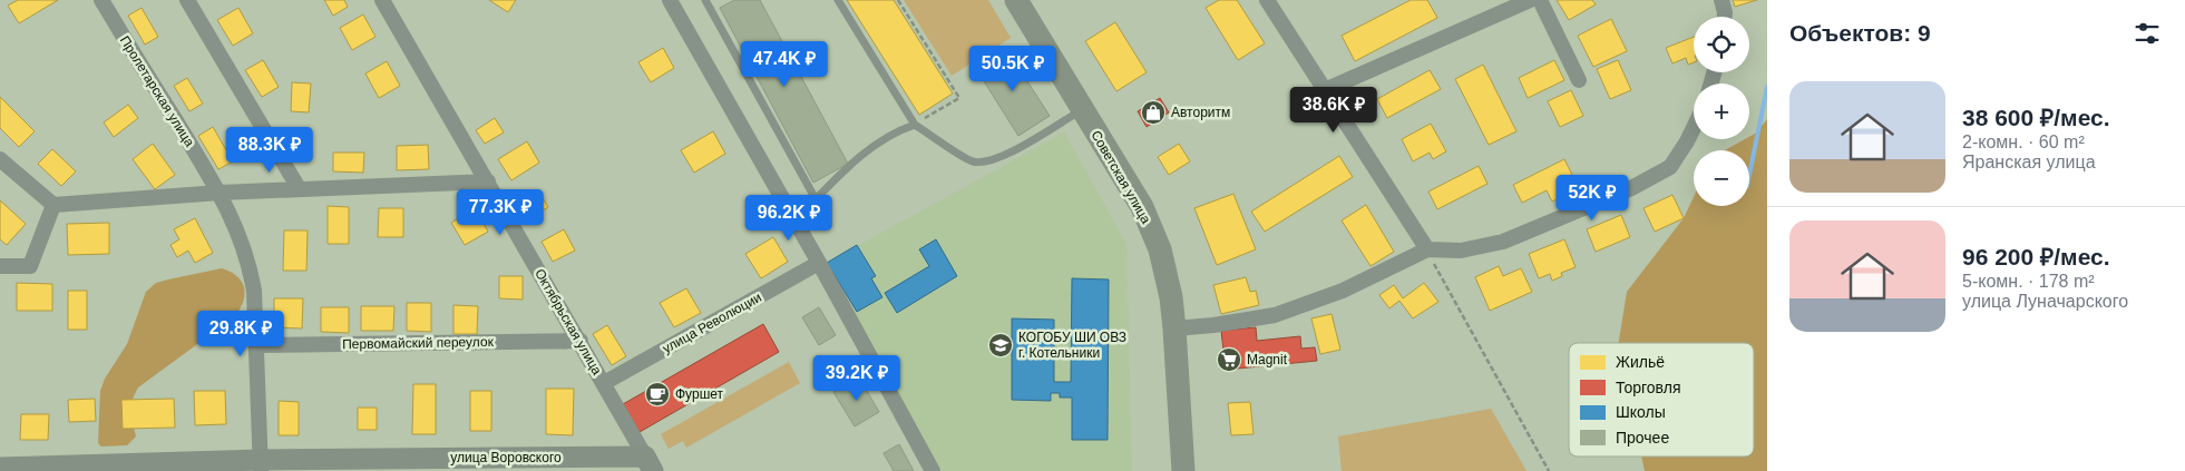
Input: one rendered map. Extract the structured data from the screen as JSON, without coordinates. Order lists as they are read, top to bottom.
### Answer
{
  "streets": {
    "main road": ["Советская улица"],
    "street": [
      "Пролетарская улица",
      "Октябрьская улица",
      "улица Революции",
      "Первомайский переулок",
      "улица Воровского"
    ]
  },
  "crossings": [
    ["Пролетарская улица", "Первомайский переулок"],
    ["Пролетарская улица", "улица Воровского"],
    ["Октябрьская улица", "улица Революции"],
    ["Октябрьская улица", "Первомайский переулок"],
    ["Октябрьская улица", "улица Воровского"]
  ],
  "places": {
    "shop": ["Авторитм"],
    "school or university": ["КОГОБУ ШИ ОВЗ г. Котельники"],
    "supermarket": ["Magnit"],
    "cafe": ["Фуршет"]
  },
  "legend": [
    "Жильё",
    "Торговля",
    "Школы",
    "Прочее"
  ],
  "page": {
    "heading": "Объектов: 9",
    "map_buttons": ["+", "−"],
    "price": [
      "47.4K ₽",
      "50.5K ₽",
      "38.6K ₽",
      "88.3K ₽",
      "52K ₽",
      "77.3K ₽",
      "96.2K ₽",
      "29.8K ₽",
      "39.2K ₽"
    ],
    "list": [
      {
        "name": "38 600 ₽/мес.",
        "note": "2-комн. · 60 m² · Яранская улица"
      },
      {
        "name": "96 200 ₽/мес.",
        "note": "5-комн. · 178 m² · улица Луначарского"
      }
    ]
  }
}
